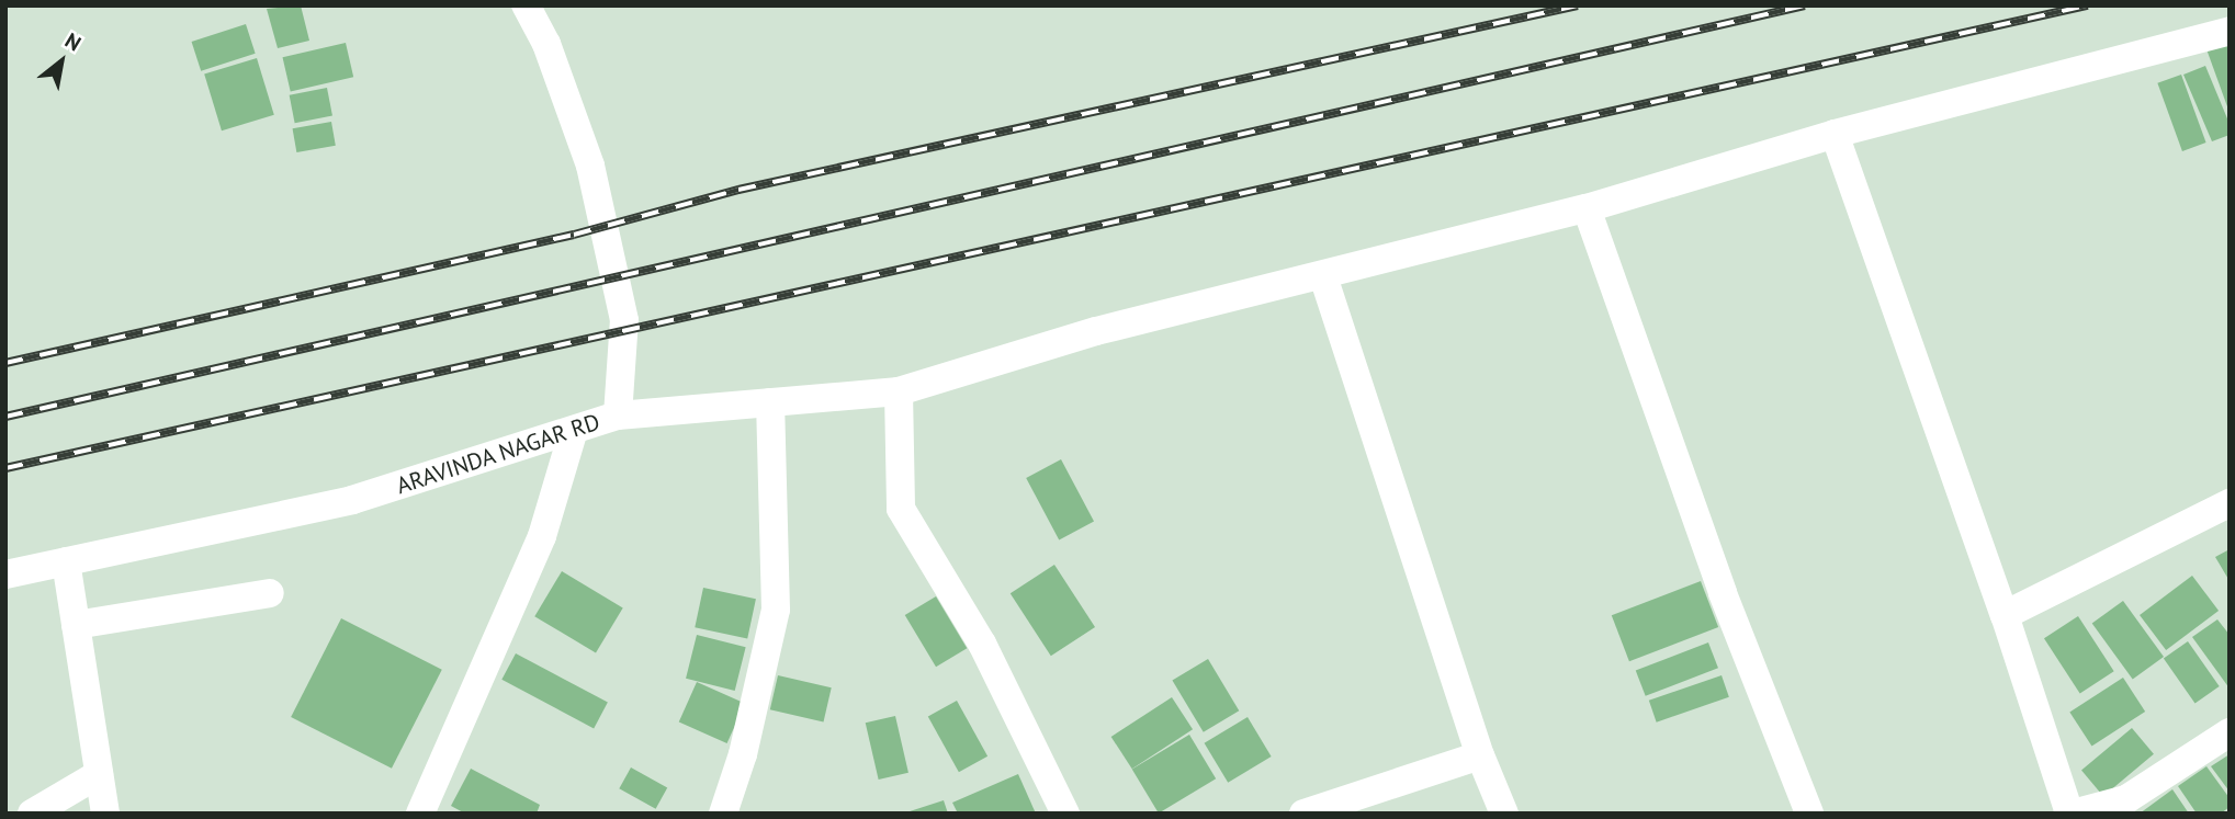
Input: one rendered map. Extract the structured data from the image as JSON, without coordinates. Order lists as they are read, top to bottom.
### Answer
{
  "streets": {
    "street": ["ARAVINDA NAGAR RD"]
  },
  "north": "top right"
}
